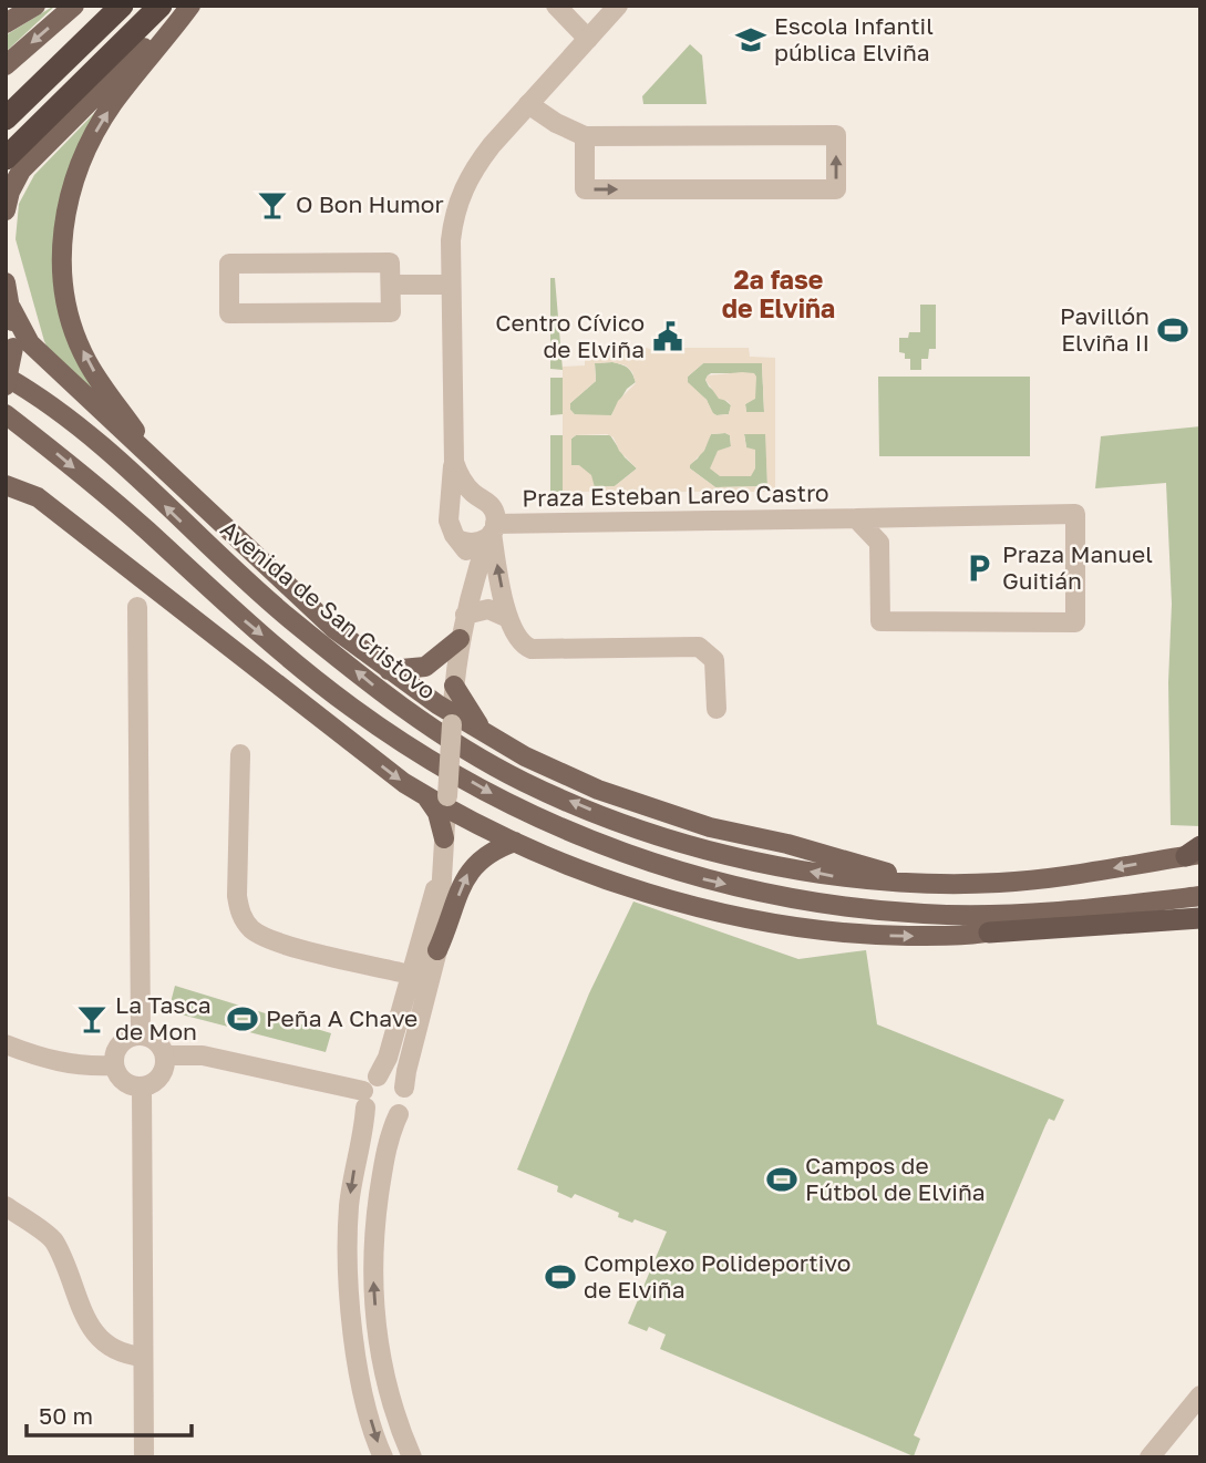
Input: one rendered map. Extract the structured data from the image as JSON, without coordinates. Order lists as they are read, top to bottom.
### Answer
{
  "streets": {
    "main road": ["Avenida de San Cristovo"],
    "street": ["Praza Esteban Lareo Castro"]
  },
  "districts": ["2ª fase de Elviña"],
  "places": {
    "school or university": ["Escola Infantil pública Elviña"],
    "bar": ["O Bon Humor", "La Tasca de Mon"],
    "sports": [
      "Pavillón Elviña II",
      "Peña A Chave",
      "Campos de Fútbol de Elviña",
      "Complexo Polideportivo de Elviña"
    ],
    "public building": ["Centro Cívico de Elviña"],
    "parking": ["Praza Manuel Guitián"]
  },
  "scale_bar": "50 m"
}
